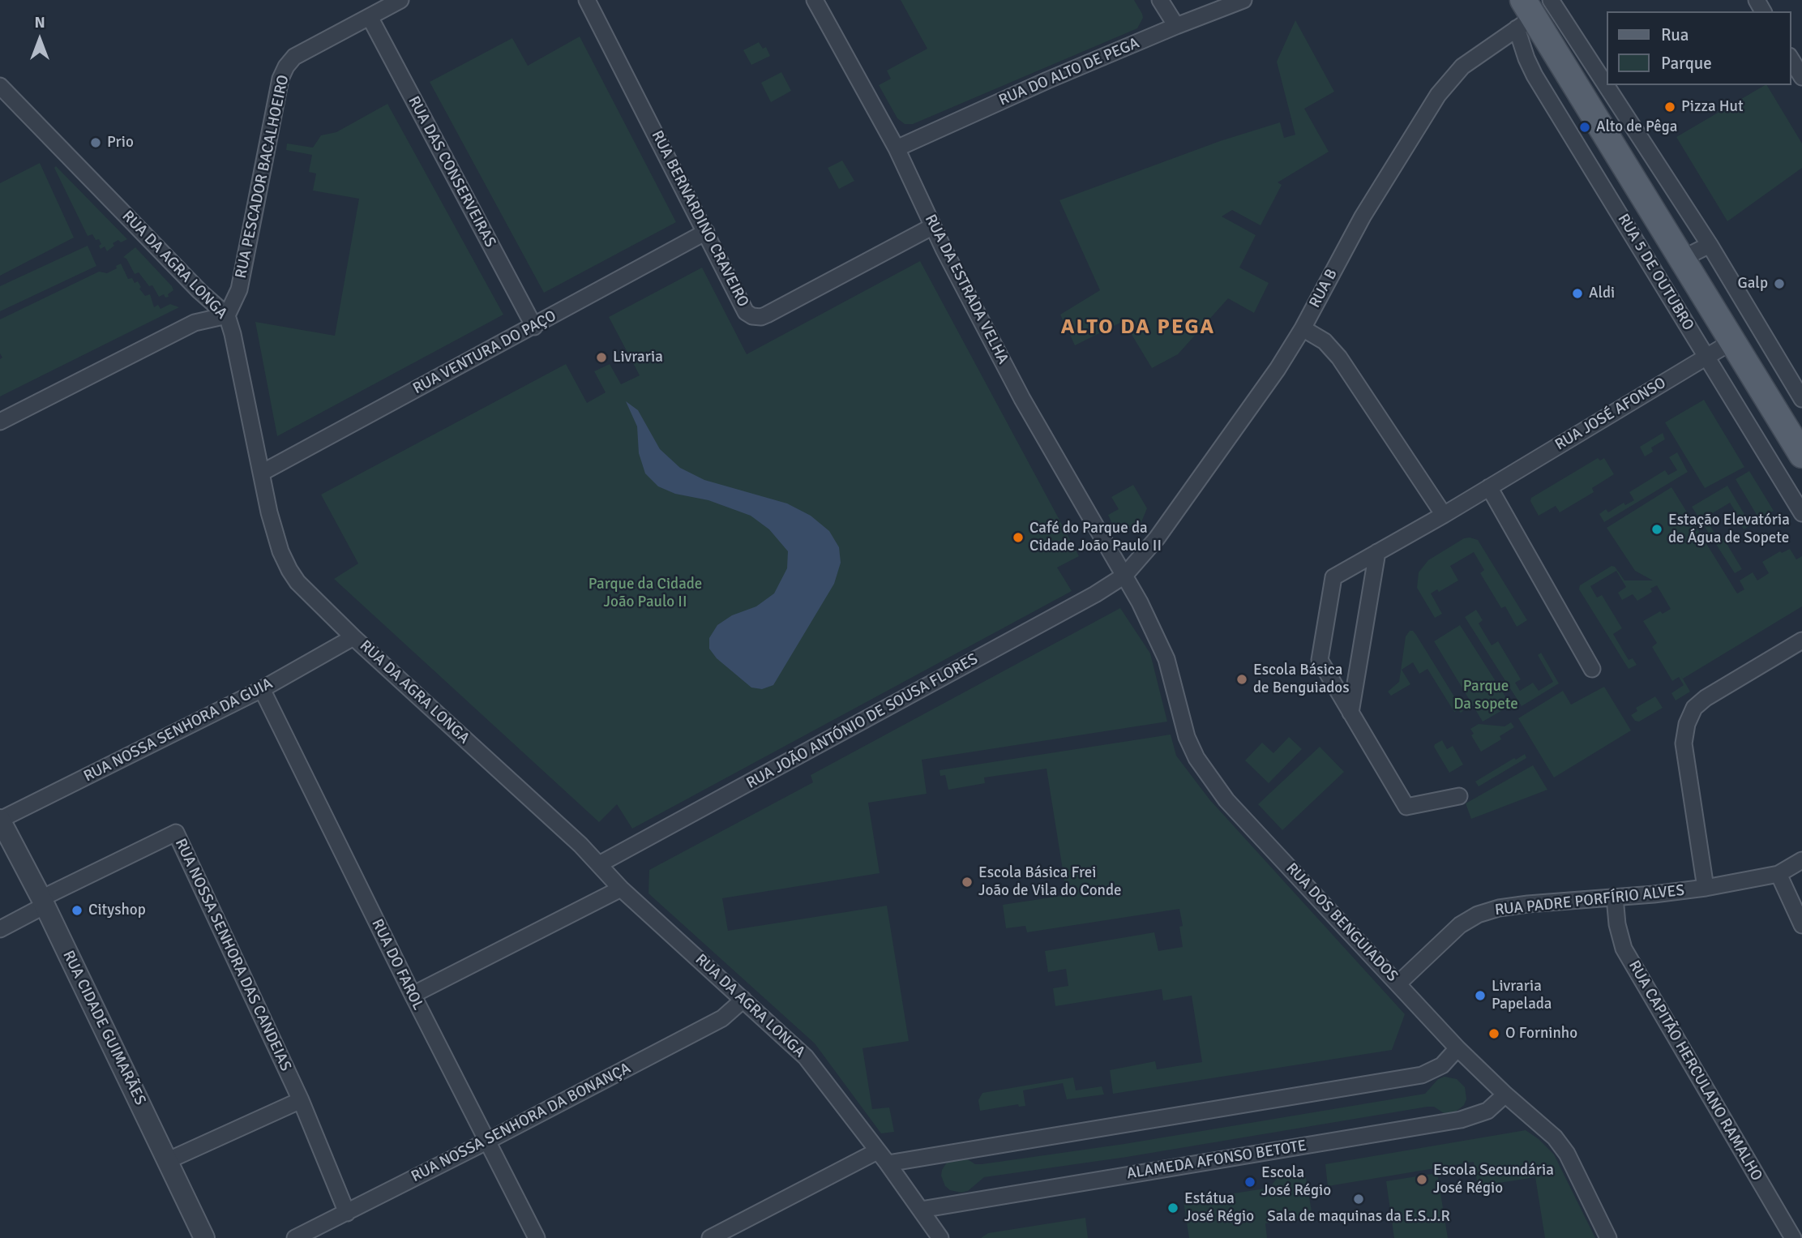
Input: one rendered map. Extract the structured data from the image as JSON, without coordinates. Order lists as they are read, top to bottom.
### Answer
{
  "streets": {
    "main road": ["RUA 5 DE OUTUBRO"],
    "street": [
      "RUA DO ALTO DE PEGA",
      "RUA DAS CONSERVEIRAS",
      "RUA PESCADOR BACALHOEIRO",
      "RUA BERNARDINO CRAVEIRO",
      "RUA DA AGRA LONGA",
      "RUA B",
      "RUA DA ESTRADA VELHA",
      "RUA VENTURA DO PAÇO",
      "RUA JOSÉ AFONSO",
      "RUA JOÃO ANTÓNIO DE SOUSA FLORES",
      "RUA NOSSA SENHORA DA GUIA",
      "RUA PADRE PORFÍRIO ALVES",
      "RUA DOS BENGUIADOS",
      "RUA NOSSA SENHORA DAS CANDEIAS",
      "RUA DO FAROL",
      "RUA CIDADE GUIMARÃES",
      "RUA CAPITÃO HERCULANO RAMALHO",
      "RUA NOSSA SENHORA DA BONANÇA",
      "ALAMEDA AFONSO BETOTE"
    ]
  },
  "crossings": [
    ["RUA DO ALTO DE PEGA", "RUA DA ESTRADA VELHA"],
    ["RUA DAS CONSERVEIRAS", "RUA PESCADOR BACALHOEIRO"],
    ["RUA DAS CONSERVEIRAS", "RUA VENTURA DO PAÇO"],
    ["RUA PESCADOR BACALHOEIRO", "RUA DA AGRA LONGA"],
    ["RUA BERNARDINO CRAVEIRO", "RUA DA ESTRADA VELHA"],
    ["RUA BERNARDINO CRAVEIRO", "RUA VENTURA DO PAÇO"],
    ["RUA DA AGRA LONGA", "RUA VENTURA DO PAÇO"],
    ["RUA DA AGRA LONGA", "RUA JOÃO ANTÓNIO DE SOUSA FLORES"],
    ["RUA DA AGRA LONGA", "RUA NOSSA SENHORA DA GUIA"],
    ["RUA DA AGRA LONGA", "RUA NOSSA SENHORA DA BONANÇA"],
    ["RUA DA AGRA LONGA", "ALAMEDA AFONSO BETOTE"],
    ["RUA 5 DE OUTUBRO", "RUA B"],
    ["RUA 5 DE OUTUBRO", "RUA JOSÉ AFONSO"],
    ["RUA B", "RUA DA ESTRADA VELHA"],
    ["RUA B", "RUA JOÃO ANTÓNIO DE SOUSA FLORES"],
    ["RUA B", "RUA DOS BENGUIADOS"],
    ["RUA DA ESTRADA VELHA", "RUA JOÃO ANTÓNIO DE SOUSA FLORES"],
    ["RUA DA ESTRADA VELHA", "RUA DOS BENGUIADOS"],
    ["RUA JOÃO ANTÓNIO DE SOUSA FLORES", "RUA DOS BENGUIADOS"],
    ["RUA NOSSA SENHORA DA GUIA", "RUA DO FAROL"],
    ["RUA NOSSA SENHORA DA GUIA", "RUA CIDADE GUIMARÃES"],
    ["RUA PADRE PORFÍRIO ALVES", "RUA DOS BENGUIADOS"],
    ["RUA PADRE PORFÍRIO ALVES", "RUA CAPITÃO HERCULANO RAMALHO"],
    ["RUA DOS BENGUIADOS", "ALAMEDA AFONSO BETOTE"],
    ["RUA NOSSA SENHORA DAS CANDEIAS", "RUA CIDADE GUIMARÃES"],
    ["RUA NOSSA SENHORA DAS CANDEIAS", "RUA NOSSA SENHORA DA BONANÇA"],
    ["RUA DO FAROL", "RUA NOSSA SENHORA DA BONANÇA"]
  ],
  "districts": ["ALTO DA PEGA"],
  "parks": ["Parque da Cidade João Paulo II", "Parque Da sopete"],
  "places": [
    "Pizza Hut",
    "Alto de Pêga",
    "Prio",
    "Galp",
    "Aldi",
    "Livraria",
    "Estação Elevatória de Água de Sopete",
    "Café do Parque da Cidade João Paulo II",
    "Escola Básica de Benguiados",
    "Escola Básica Frei João de Vila do Conde",
    "Cityshop",
    "Livraria Papelada",
    "O Forninho",
    "Escola Secundária José Régio",
    "Escola José Régio",
    "Sala de maquinas da E.S.J.R",
    "Estátua José Régio"
  ],
  "legend": ["Rua", "Parque"],
  "north": "top"
}
